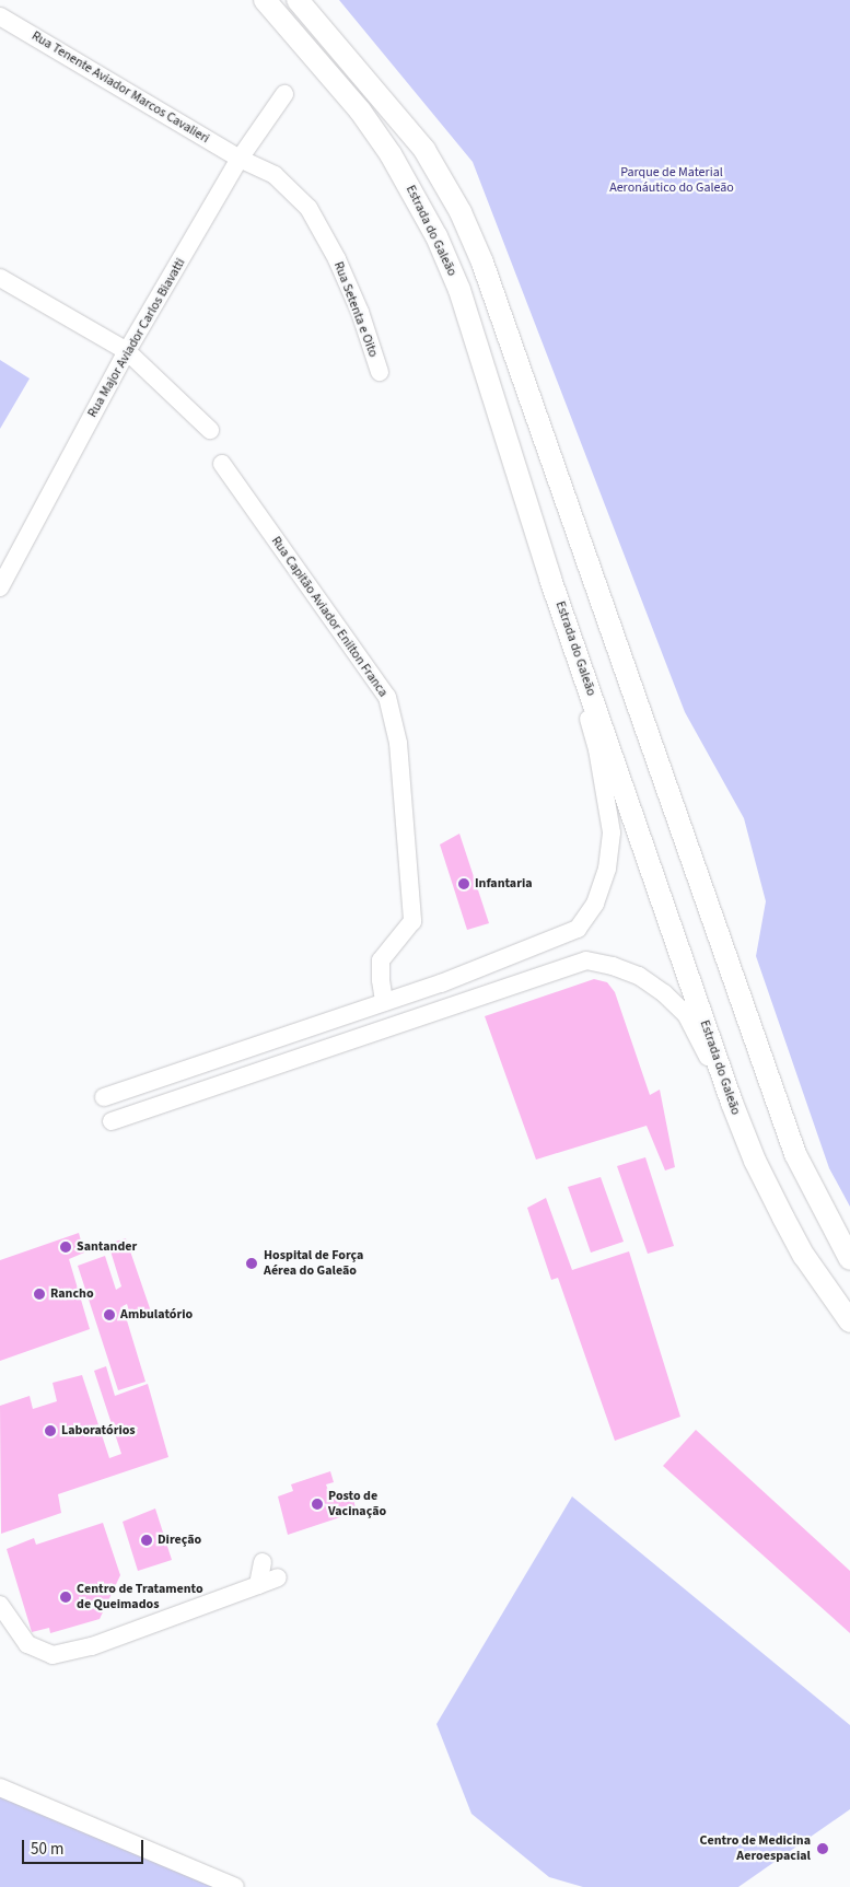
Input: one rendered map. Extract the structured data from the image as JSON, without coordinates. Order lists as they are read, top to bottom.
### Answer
{
  "streets": {
    "main road": ["Estrada do Galeão"],
    "street": [
      "Rua Tenente Aviador Marcos Cavalieri",
      "Rua Setenta e Oito",
      "Rua Major Aviador Carlos Biavatti",
      "Rua Capitão Aviador Enilton Franca"
    ]
  },
  "crossings": [
    ["Rua Tenente Aviador Marcos Cavalieri", "Rua Setenta e Oito"],
    ["Rua Tenente Aviador Marcos Cavalieri", "Rua Major Aviador Carlos Biavatti"],
    ["Rua Setenta e Oito", "Rua Major Aviador Carlos Biavatti"]
  ],
  "parks": ["Parque de Material Aeronáutico do Galeão"],
  "places": [
    "Infantaria",
    "Santander",
    "Hospital de Força Aérea do Galeão",
    "Rancho",
    "Ambulatório",
    "Laboratórios",
    "Posto de Vacinação",
    "Direção",
    "Centro de Tratamento de Queimados",
    "Centro de Medicina Aeroespacial"
  ],
  "scale_bar": "50 m"
}
